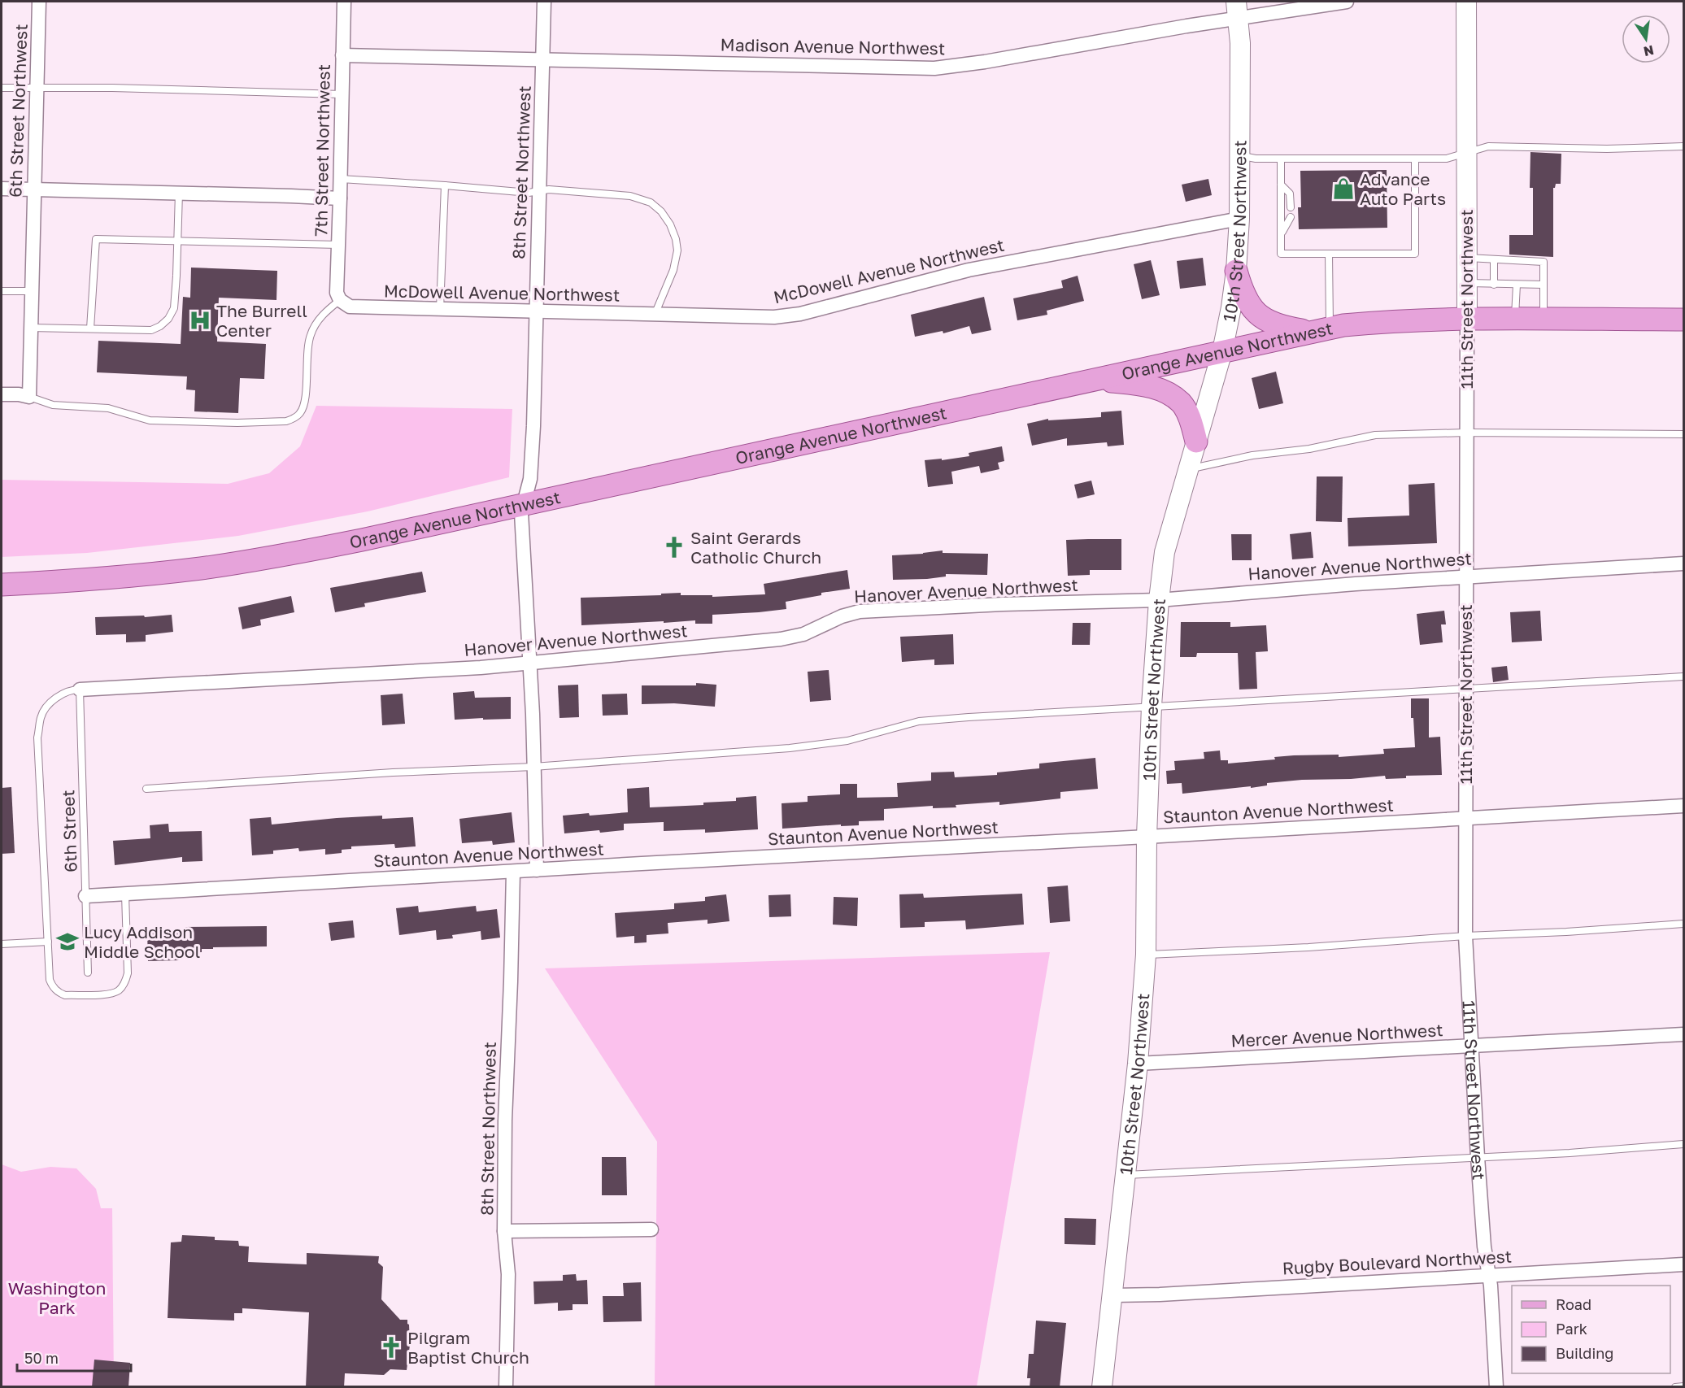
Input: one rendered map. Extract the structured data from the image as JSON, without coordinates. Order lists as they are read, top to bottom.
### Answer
{
  "streets": {
    "main road": ["10th Street Northwest", "11th Street Northwest", "Orange Avenue Northwest"],
    "street": [
      "Madison Avenue Northwest",
      "6th Street Northwest",
      "7th Street Northwest",
      "8th Street Northwest",
      "McDowell Avenue Northwest",
      "Hanover Avenue Northwest",
      "Staunton Avenue Northwest",
      "Mercer Avenue Northwest",
      "Rugby Boulevard Northwest"
    ],
    "lane": ["6th Street"]
  },
  "crossings": [
    ["Madison Avenue Northwest", "7th Street Northwest"],
    ["Madison Avenue Northwest", "8th Street Northwest"],
    ["Madison Avenue Northwest", "10th Street Northwest"],
    ["7th Street Northwest", "McDowell Avenue Northwest"],
    ["8th Street Northwest", "McDowell Avenue Northwest"],
    ["8th Street Northwest", "Orange Avenue Northwest"],
    ["8th Street Northwest", "Hanover Avenue Northwest"],
    ["8th Street Northwest", "Staunton Avenue Northwest"],
    ["10th Street Northwest", "McDowell Avenue Northwest"],
    ["10th Street Northwest", "Orange Avenue Northwest"],
    ["10th Street Northwest", "Hanover Avenue Northwest"],
    ["10th Street Northwest", "Staunton Avenue Northwest"],
    ["10th Street Northwest", "Mercer Avenue Northwest"],
    ["10th Street Northwest", "Rugby Boulevard Northwest"],
    ["11th Street Northwest", "Orange Avenue Northwest"],
    ["11th Street Northwest", "Hanover Avenue Northwest"],
    ["11th Street Northwest", "Staunton Avenue Northwest"],
    ["11th Street Northwest", "Mercer Avenue Northwest"],
    ["11th Street Northwest", "Rugby Boulevard Northwest"],
    ["Hanover Avenue Northwest", "6th Street"],
    ["Staunton Avenue Northwest", "6th Street"]
  ],
  "parks": ["Washington Park"],
  "places": {
    "shop": ["Advance Auto Parts"],
    "hospital": ["The Burrell Center"],
    "church": ["Saint Gerards Catholic Church", "Pilgram Baptist Church"],
    "school or university": ["Lucy Addison Middle School"]
  },
  "legend": ["Road", "Park", "Building"],
  "scale_bar": "50 m",
  "north": "bottom"
}
